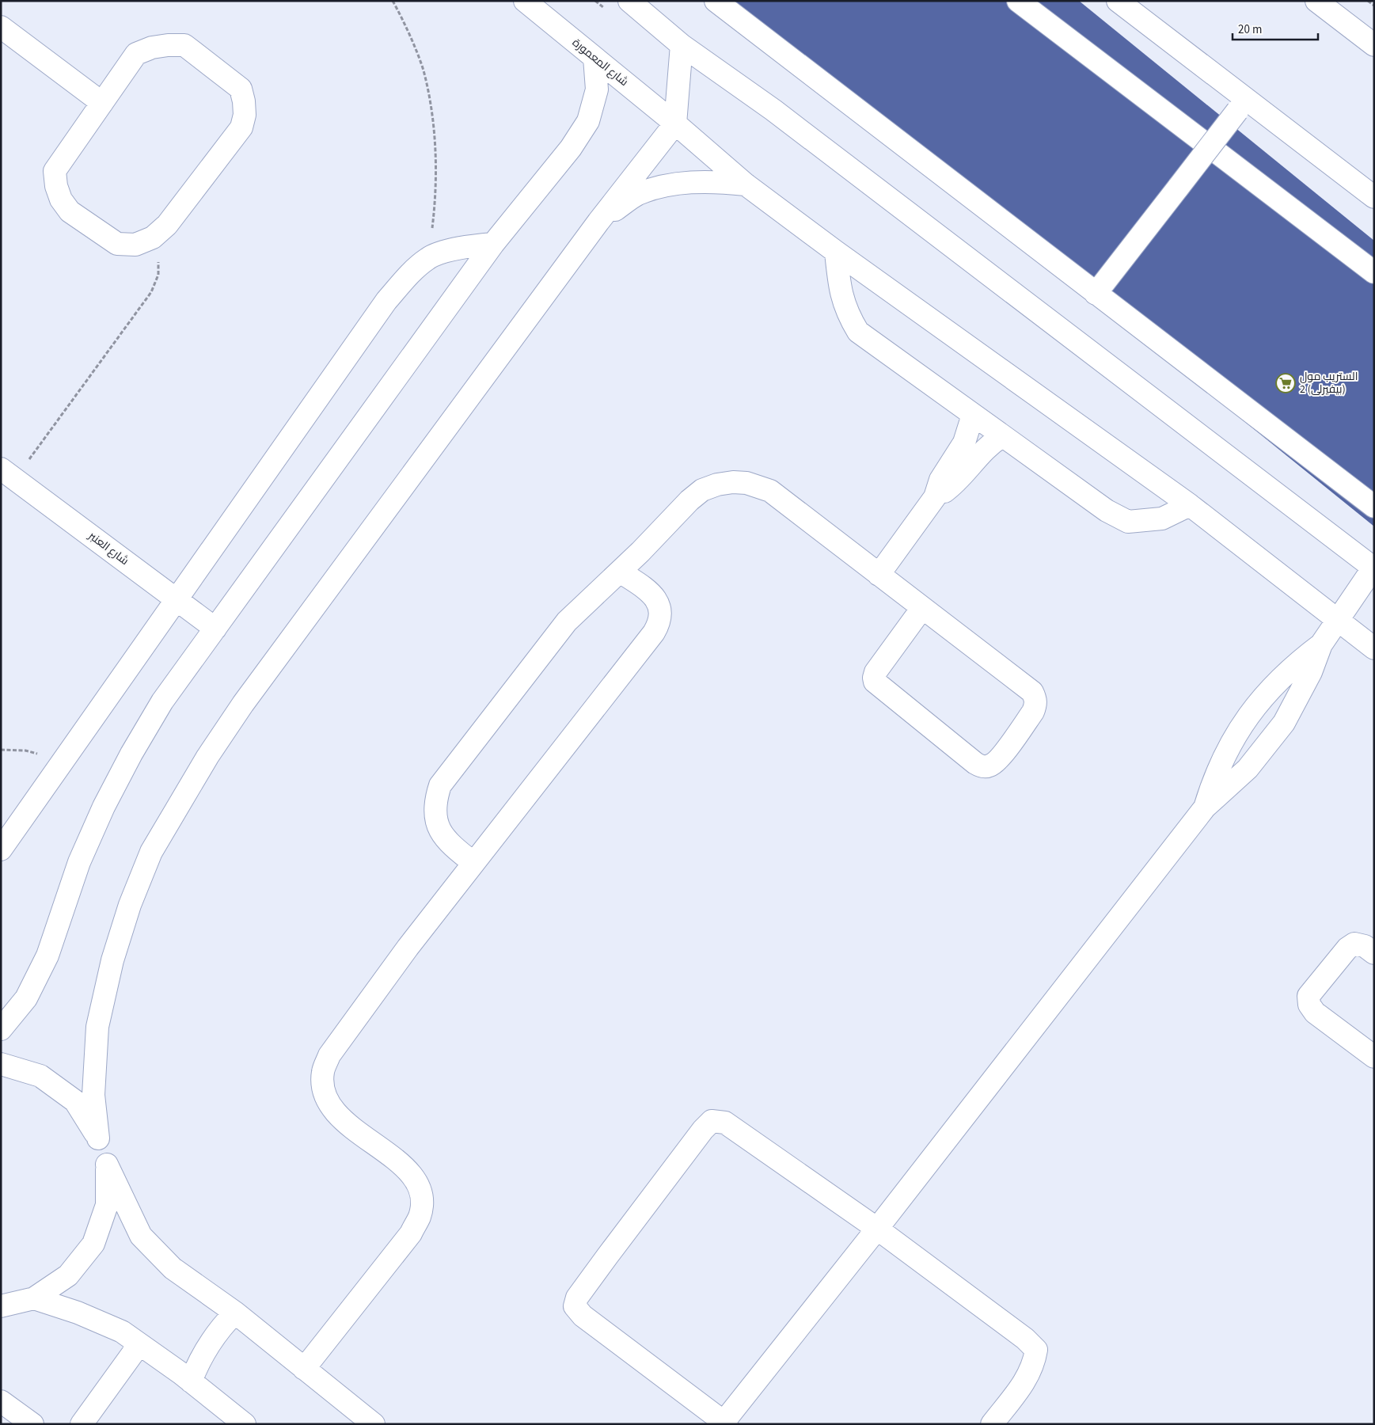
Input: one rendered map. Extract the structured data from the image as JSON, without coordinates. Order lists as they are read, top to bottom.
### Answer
{
  "streets": {
    "street": ["شارع المعمورة", "شارع العنبر"]
  },
  "places": {
    "supermarket": ["الستريب مول 2 (بيفيرلى)"]
  },
  "scale_bar": "20 m"
}
